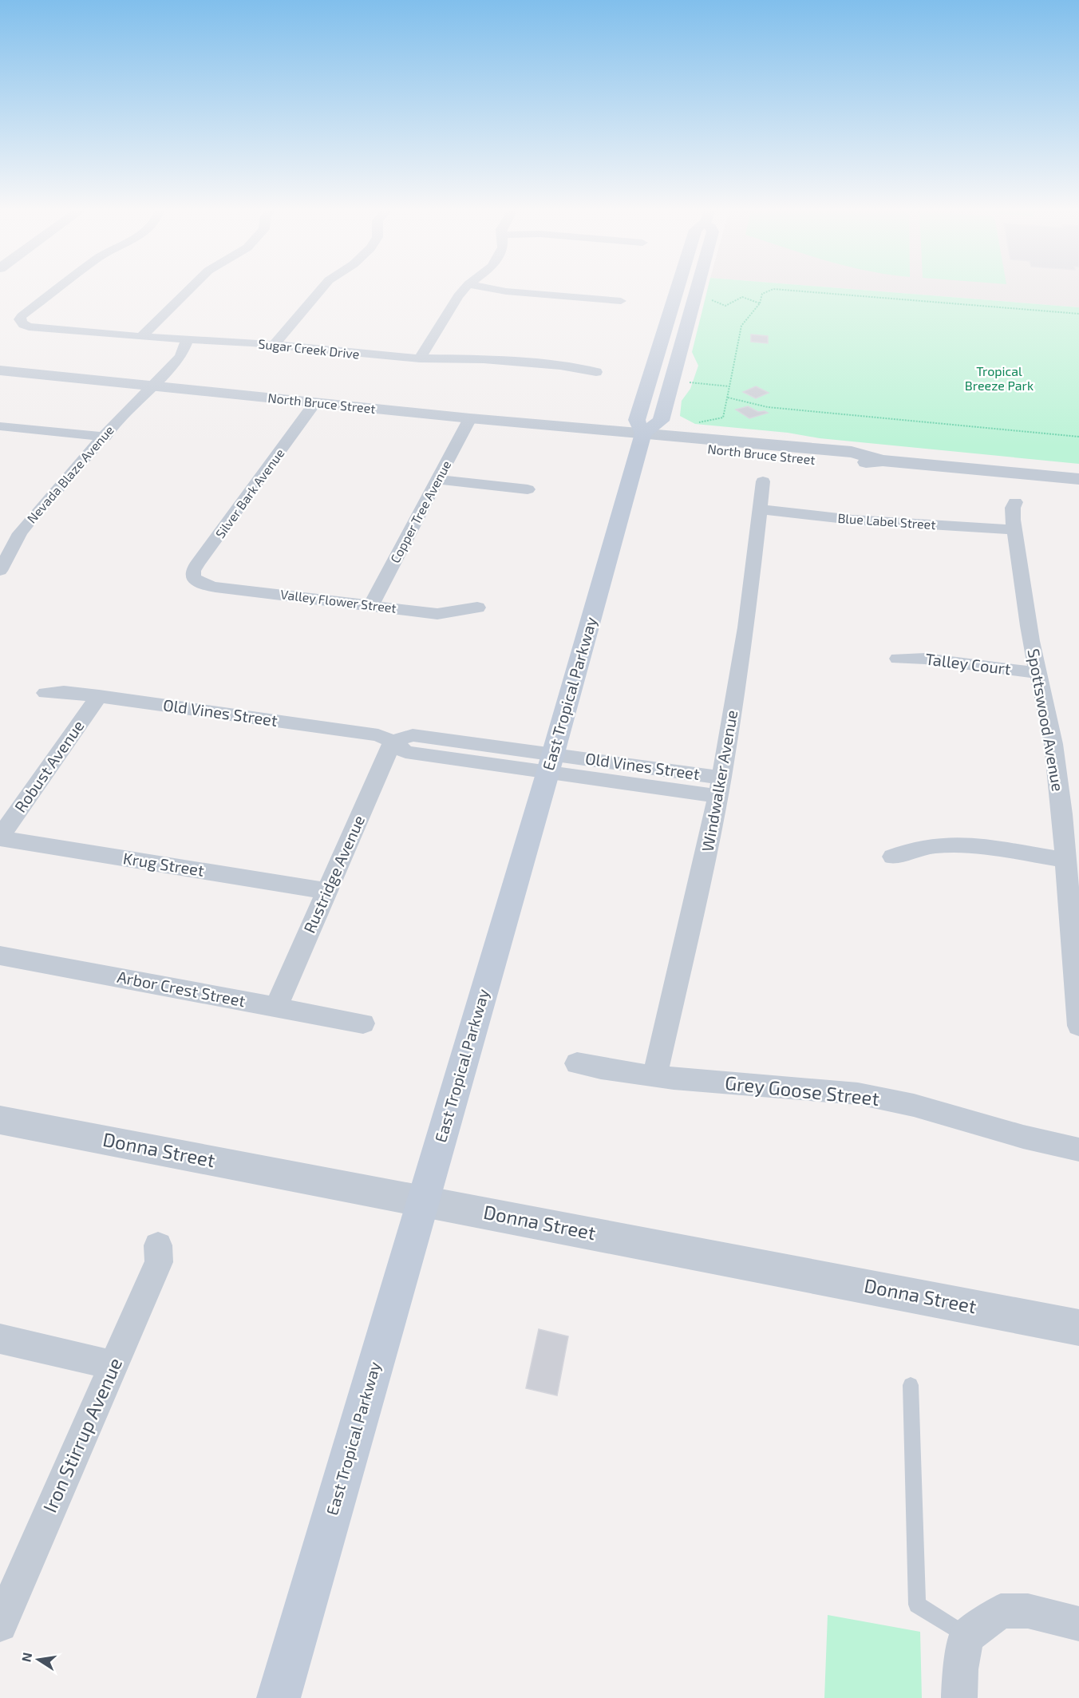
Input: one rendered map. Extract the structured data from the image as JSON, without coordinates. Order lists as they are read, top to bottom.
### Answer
{
  "streets": {
    "main road": ["East Tropical Parkway"],
    "street": [
      "Sugar Creek Drive",
      "North Bruce Street",
      "Nevada Blaze Avenue",
      "Silver Bark Avenue",
      "Copper Tree Avenue",
      "Blue Label Street",
      "Valley Flower Street",
      "Talley Court",
      "Old Vines Street",
      "Spottswood Avenue",
      "Robust Avenue",
      "Windwalker Avenue",
      "Krug Street",
      "Rustridge Avenue",
      "Arbor Crest Street",
      "Grey Goose Street",
      "Donna Street",
      "Iron Stirrup Avenue"
    ]
  },
  "crossings": [
    ["Sugar Creek Drive", "Nevada Blaze Avenue"],
    ["North Bruce Street", "Nevada Blaze Avenue"],
    ["North Bruce Street", "Silver Bark Avenue"],
    ["North Bruce Street", "Copper Tree Avenue"],
    ["North Bruce Street", "East Tropical Parkway"],
    ["Silver Bark Avenue", "Valley Flower Street"],
    ["Copper Tree Avenue", "Valley Flower Street"],
    ["Blue Label Street", "Spottswood Avenue"],
    ["Blue Label Street", "Windwalker Avenue"],
    ["Talley Court", "Spottswood Avenue"],
    ["East Tropical Parkway", "Old Vines Street"],
    ["East Tropical Parkway", "Donna Street"],
    ["Old Vines Street", "Robust Avenue"],
    ["Old Vines Street", "Windwalker Avenue"],
    ["Old Vines Street", "Rustridge Avenue"],
    ["Robust Avenue", "Krug Street"],
    ["Windwalker Avenue", "Grey Goose Street"],
    ["Krug Street", "Rustridge Avenue"],
    ["Rustridge Avenue", "Arbor Crest Street"]
  ],
  "parks": ["Tropical Breeze Park"],
  "north": "left"
}
